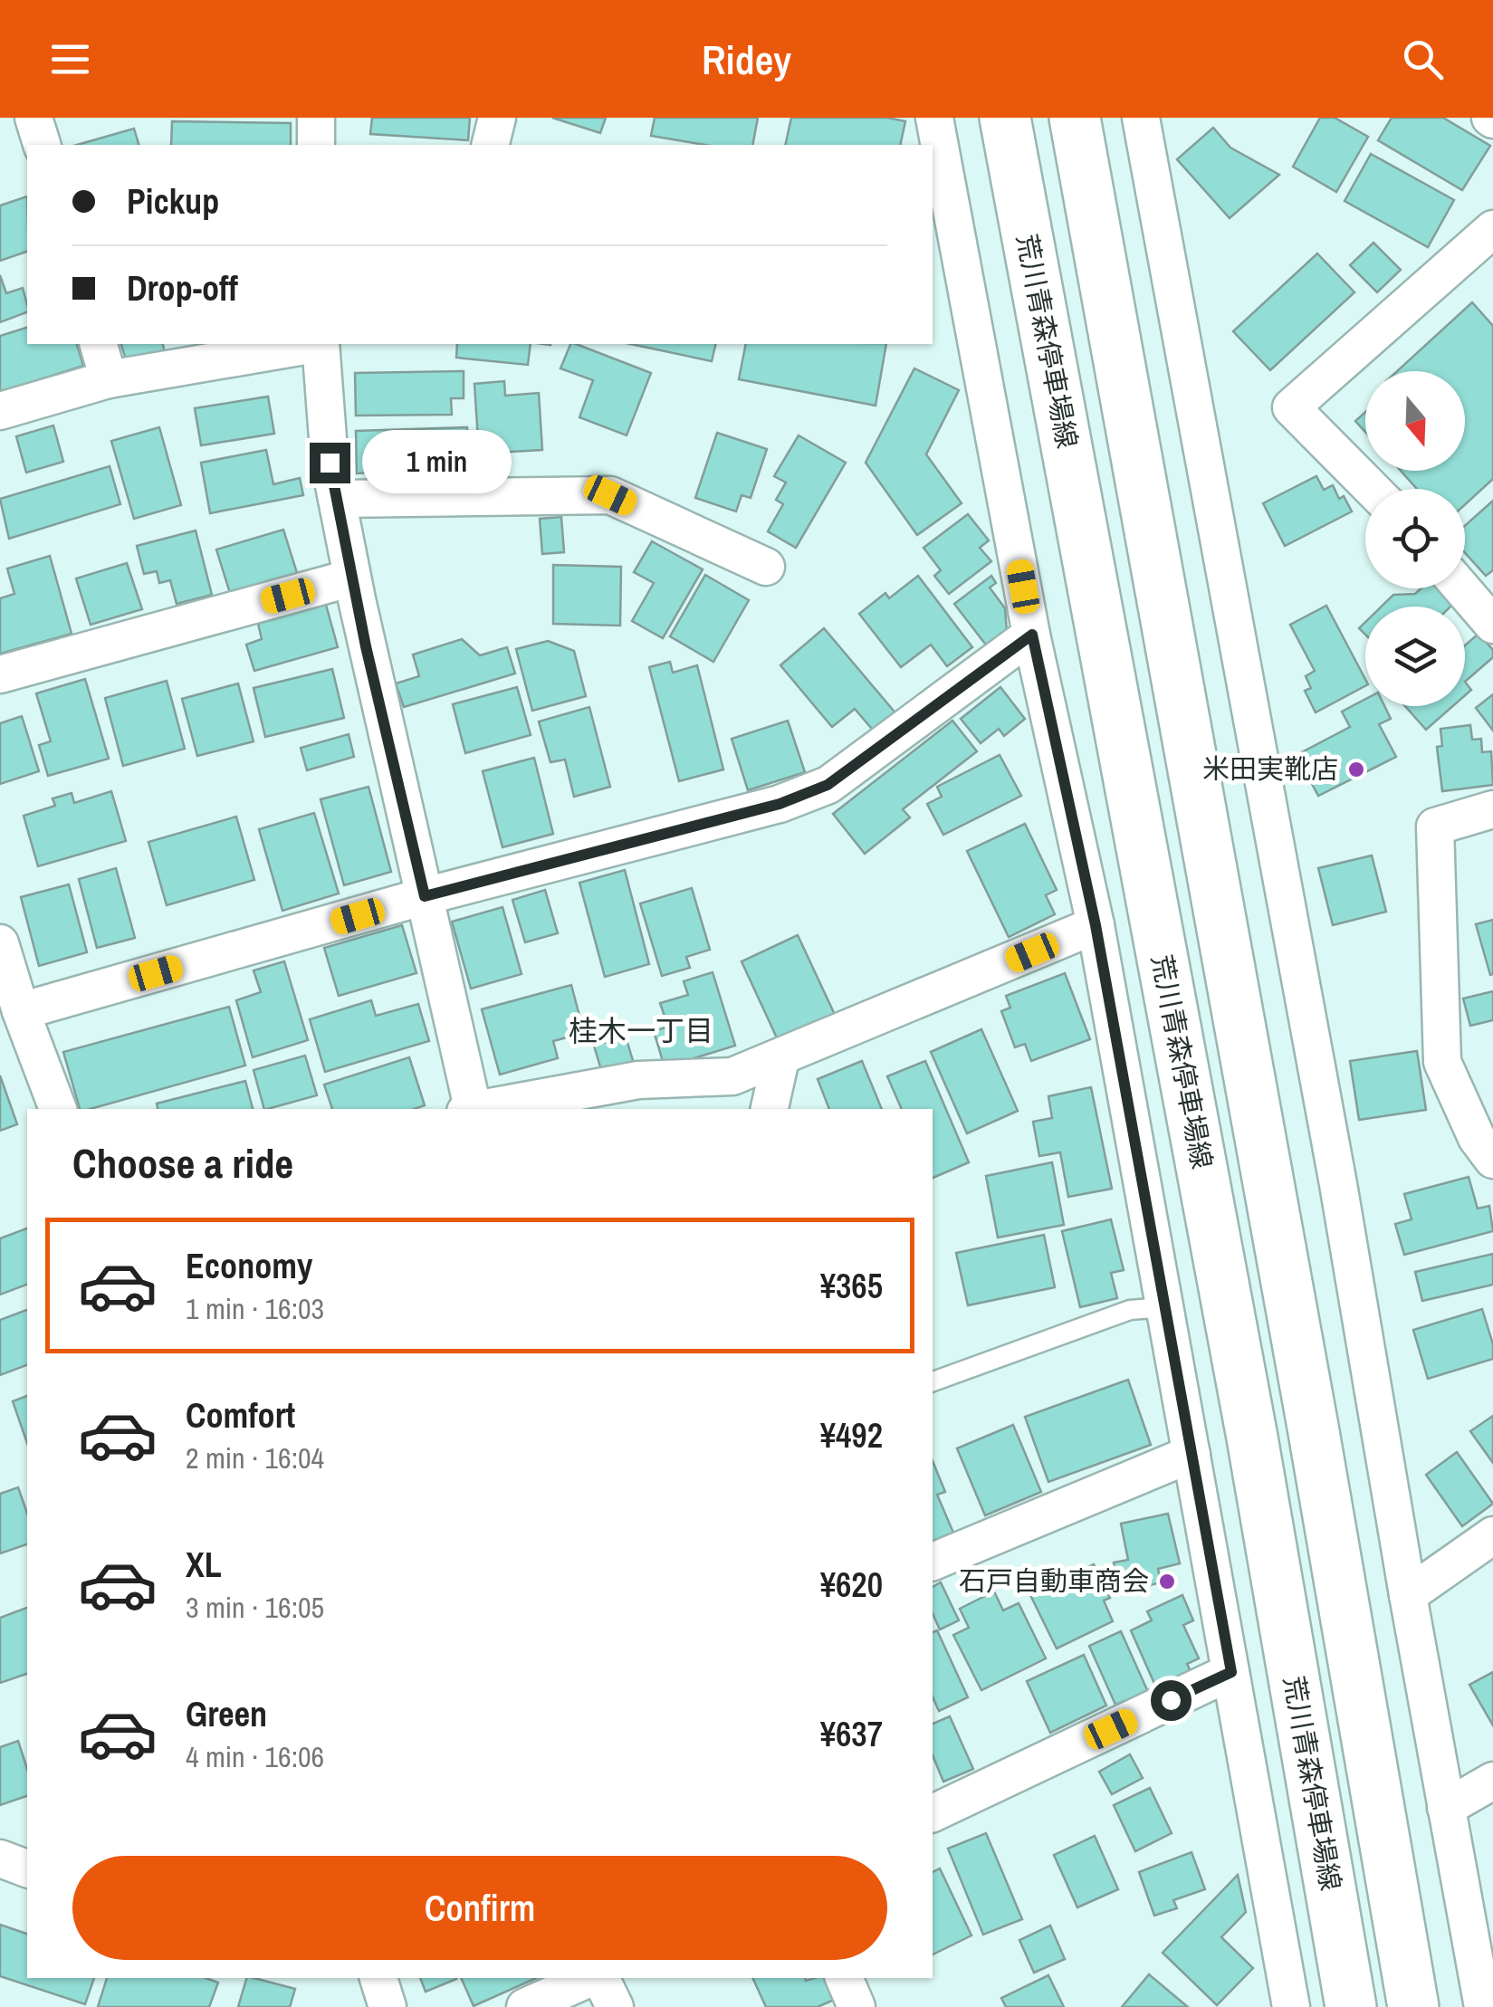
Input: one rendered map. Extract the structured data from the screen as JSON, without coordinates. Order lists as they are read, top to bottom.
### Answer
{
  "streets": {
    "main road": ["荒川青森停車場線"]
  },
  "districts": ["桂木一丁目"],
  "places": ["米田実靴店", "石戸自動車商会"],
  "north": "bottom",
  "page": {
    "header": "Ridey",
    "banner": ["Pickup", "Drop-off"],
    "bubble": "1 min",
    "heading": "Choose a ride",
    "list": [
      {
        "name": "Economy",
        "note": "1 min · 16:03",
        "value": "¥365"
      },
      {
        "name": "Comfort",
        "note": "2 min · 16:04",
        "value": "¥492"
      },
      {
        "name": "XL",
        "note": "3 min · 16:05",
        "value": "¥620"
      },
      {
        "name": "Green",
        "note": "4 min · 16:06",
        "value": "¥637"
      }
    ],
    "buttons": "Confirm"
  }
}
